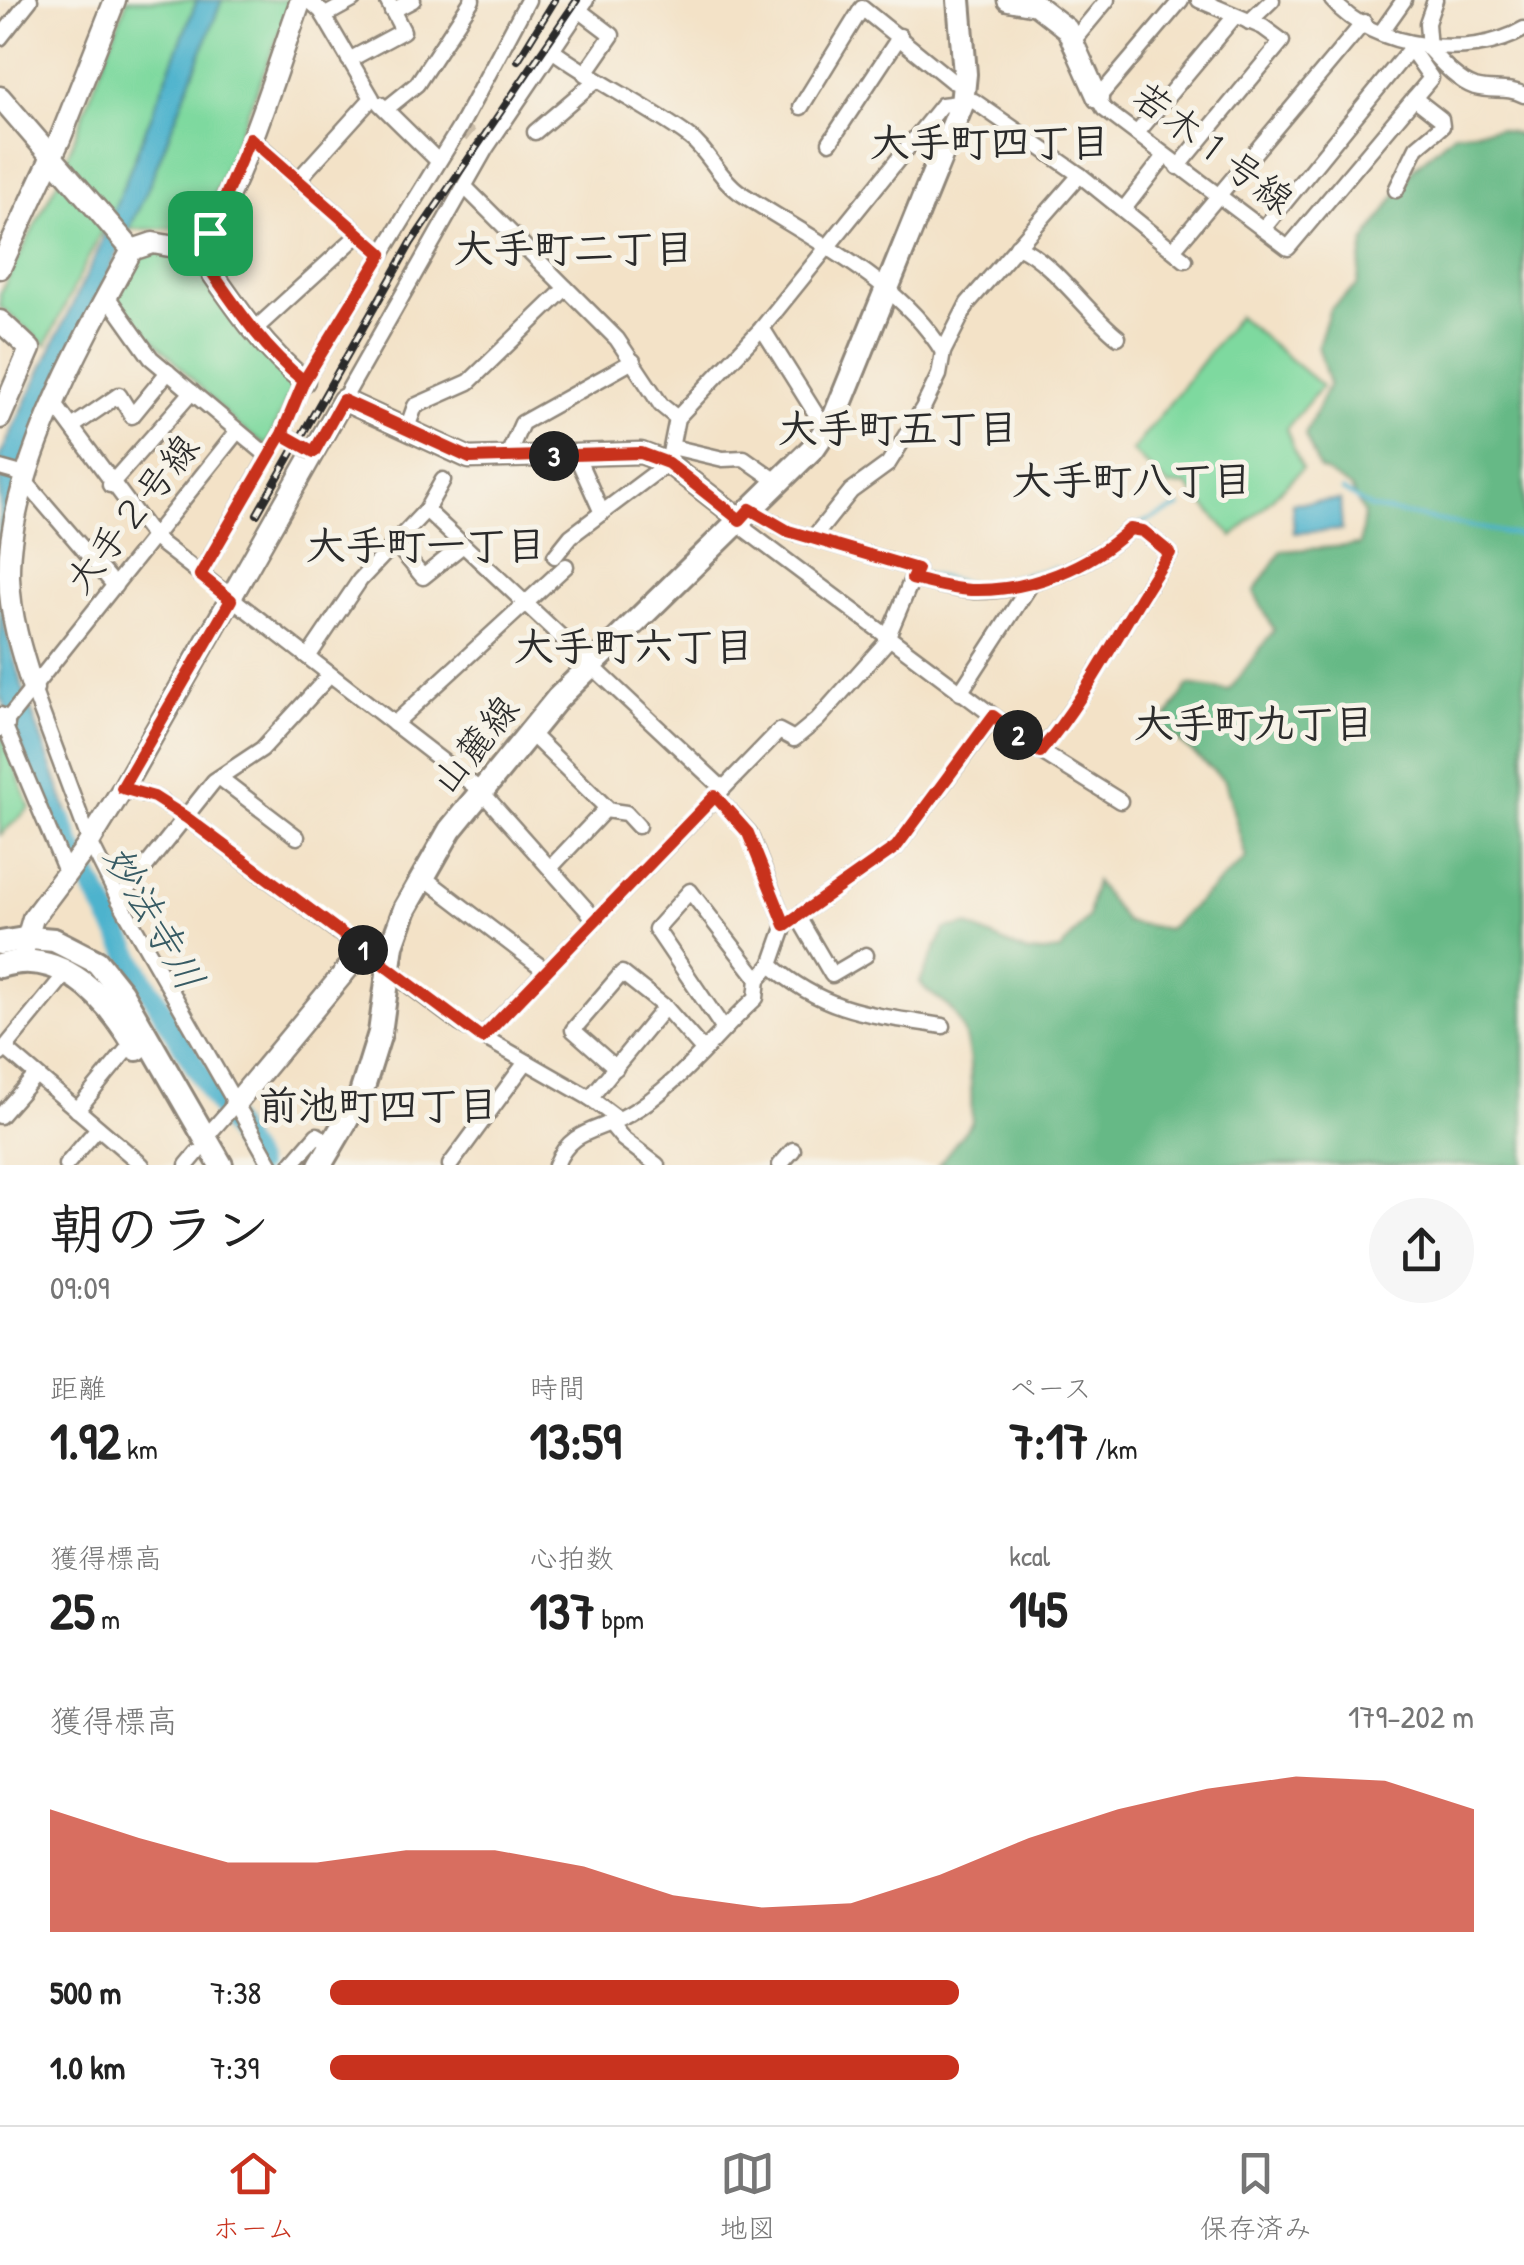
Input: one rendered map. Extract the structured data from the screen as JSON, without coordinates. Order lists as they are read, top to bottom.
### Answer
{
  "streets": {
    "main road": ["山麓線"],
    "street": ["若木１号線", "大手２号線"]
  },
  "districts": [
    "大手町四丁目",
    "大手町二丁目",
    "大手町五丁目",
    "大手町八丁目",
    "大手町一丁目",
    "大手町六丁目",
    "大手町九丁目",
    "前池町四丁目"
  ],
  "water": ["妙法寺川"],
  "page": {
    "pins": ["3", "2", "1"],
    "heading": ["朝のラン", "09:09"],
    "stats": [
      ["距離", "1.92 km"],
      ["時間", "13:59"],
      ["ペース", "7:17 /km"],
      ["獲得標高", "25 m"],
      ["心拍数", "137 bpm"],
      ["kcal", "145"]
    ],
    "chart": ["獲得標高", "179–202 m"],
    "list": [
      {
        "name": "500 m",
        "note": "7:38"
      },
      {
        "name": "1.0 km",
        "note": "7:39"
      }
    ],
    "tabs": ["ホーム", "地図", "保存済み"]
  }
}
